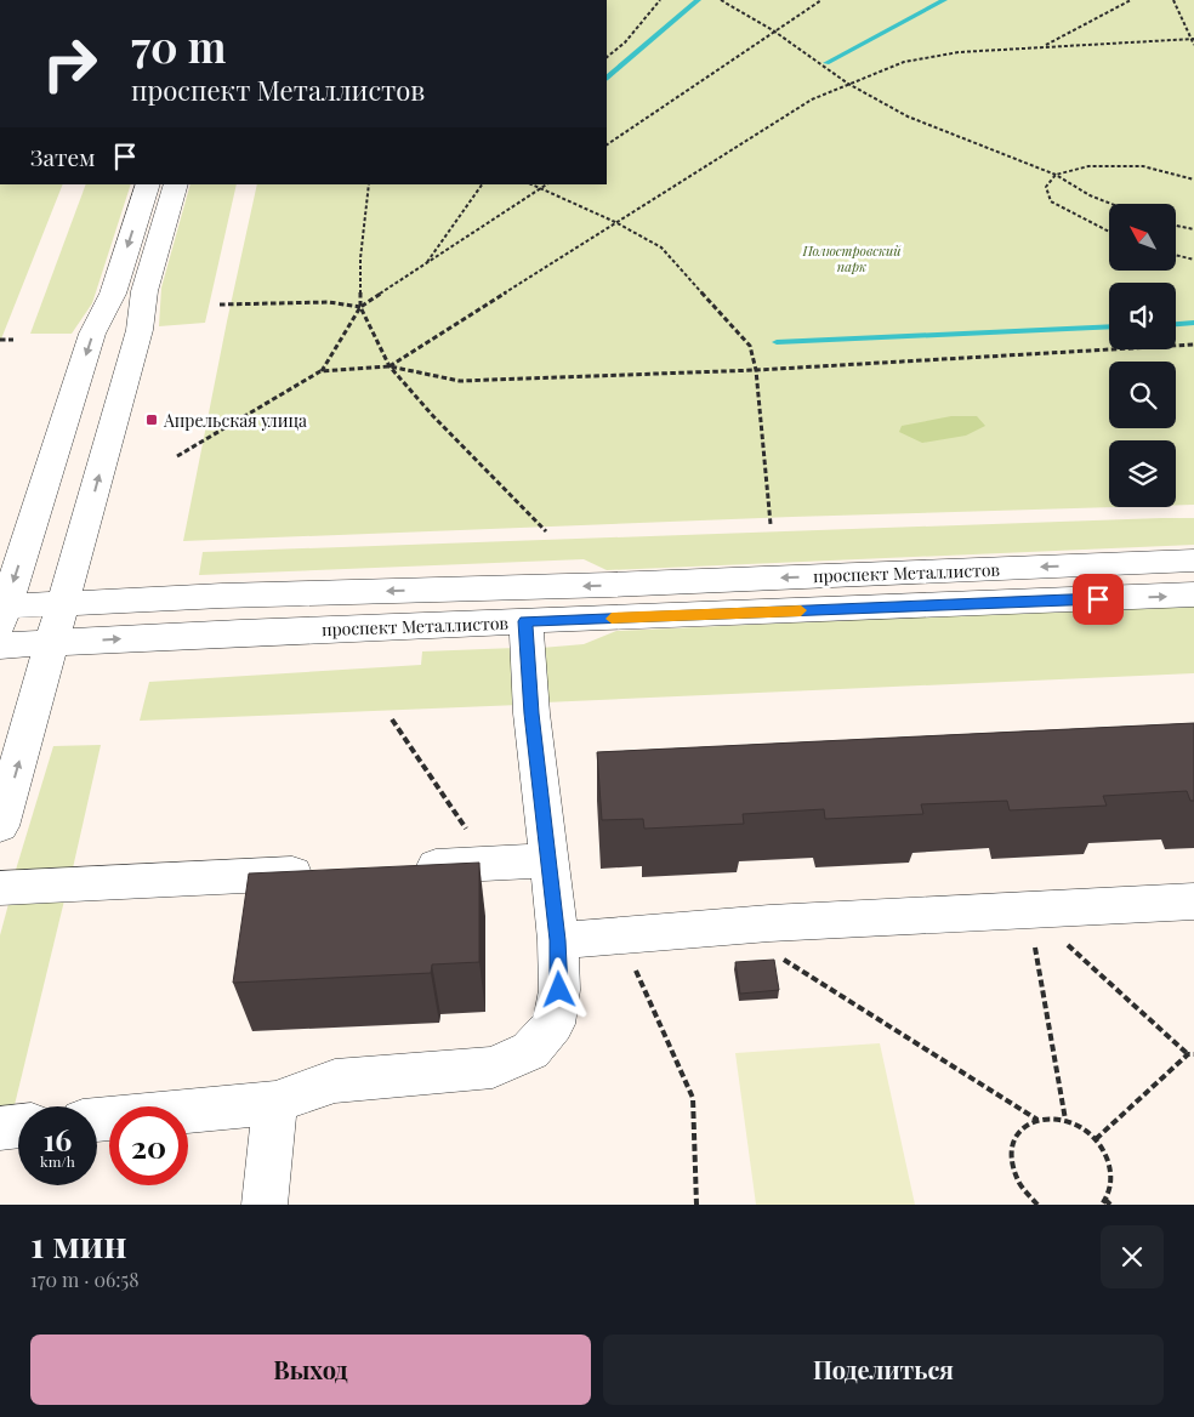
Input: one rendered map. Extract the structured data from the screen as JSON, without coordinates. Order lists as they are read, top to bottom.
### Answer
{
  "streets": {
    "street": ["проспект Металлистов"]
  },
  "parks": ["Полюстровский парк"],
  "places": {
    "transit": ["Апрельская улица"]
  },
  "north": "top left",
  "page": {
    "turn": ["70 m", "проспект Металлистов"],
    "then": "Затем",
    "speed": "16 km/h",
    "limit": "20",
    "heading": ["1 мин", "170 m · 06:58"],
    "buttons": ["Выход", "Поделиться"]
  }
}
